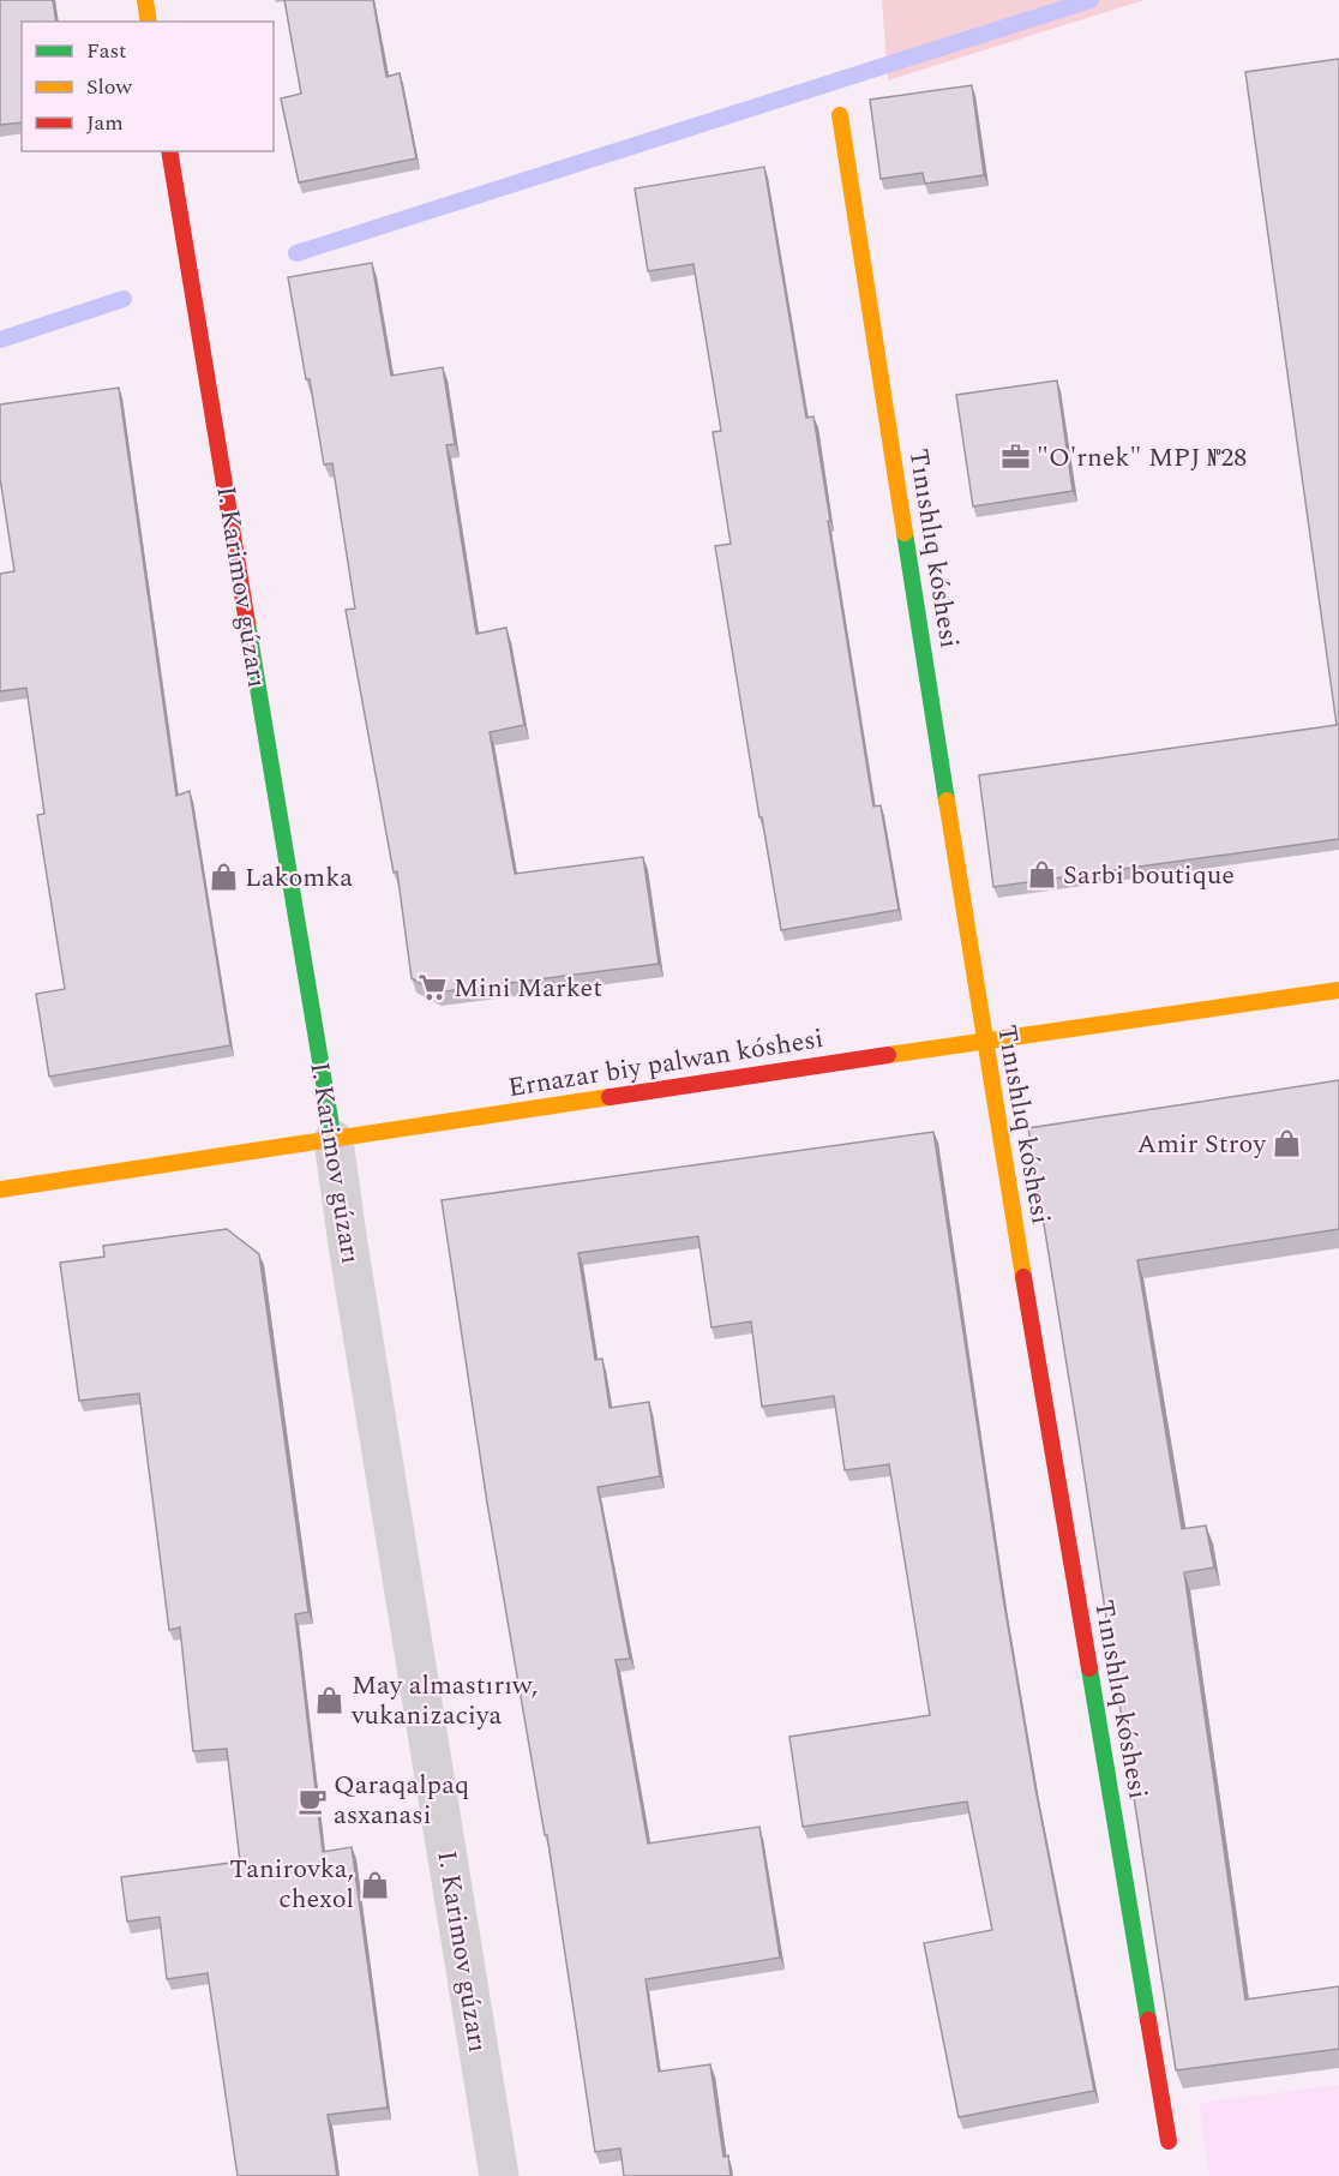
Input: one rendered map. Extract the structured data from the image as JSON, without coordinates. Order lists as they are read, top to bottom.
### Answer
{
  "streets": {
    "street": ["Tınıshlıq kóshesi", "I. Karimov gúzarı", "Ernazar biy palwan kóshesi"]
  },
  "crossings": [
    ["Tınıshlıq kóshesi", "Ernazar biy palwan kóshesi"],
    ["I. Karimov gúzarı", "Ernazar biy palwan kóshesi"]
  ],
  "places": {
    "office": ["\"O'rnek\" MPJ №28"],
    "shop": [
      "Sarbi boutique",
      "Lakomka",
      "Amir Stroy",
      "May almastırıw, vukanizaciya",
      "Tanirovka, chexol"
    ],
    "supermarket": ["Mini Market"],
    "cafe": ["Qaraqalpaq asxanasi"]
  },
  "legend": ["Fast", "Slow", "Jam"]
}
